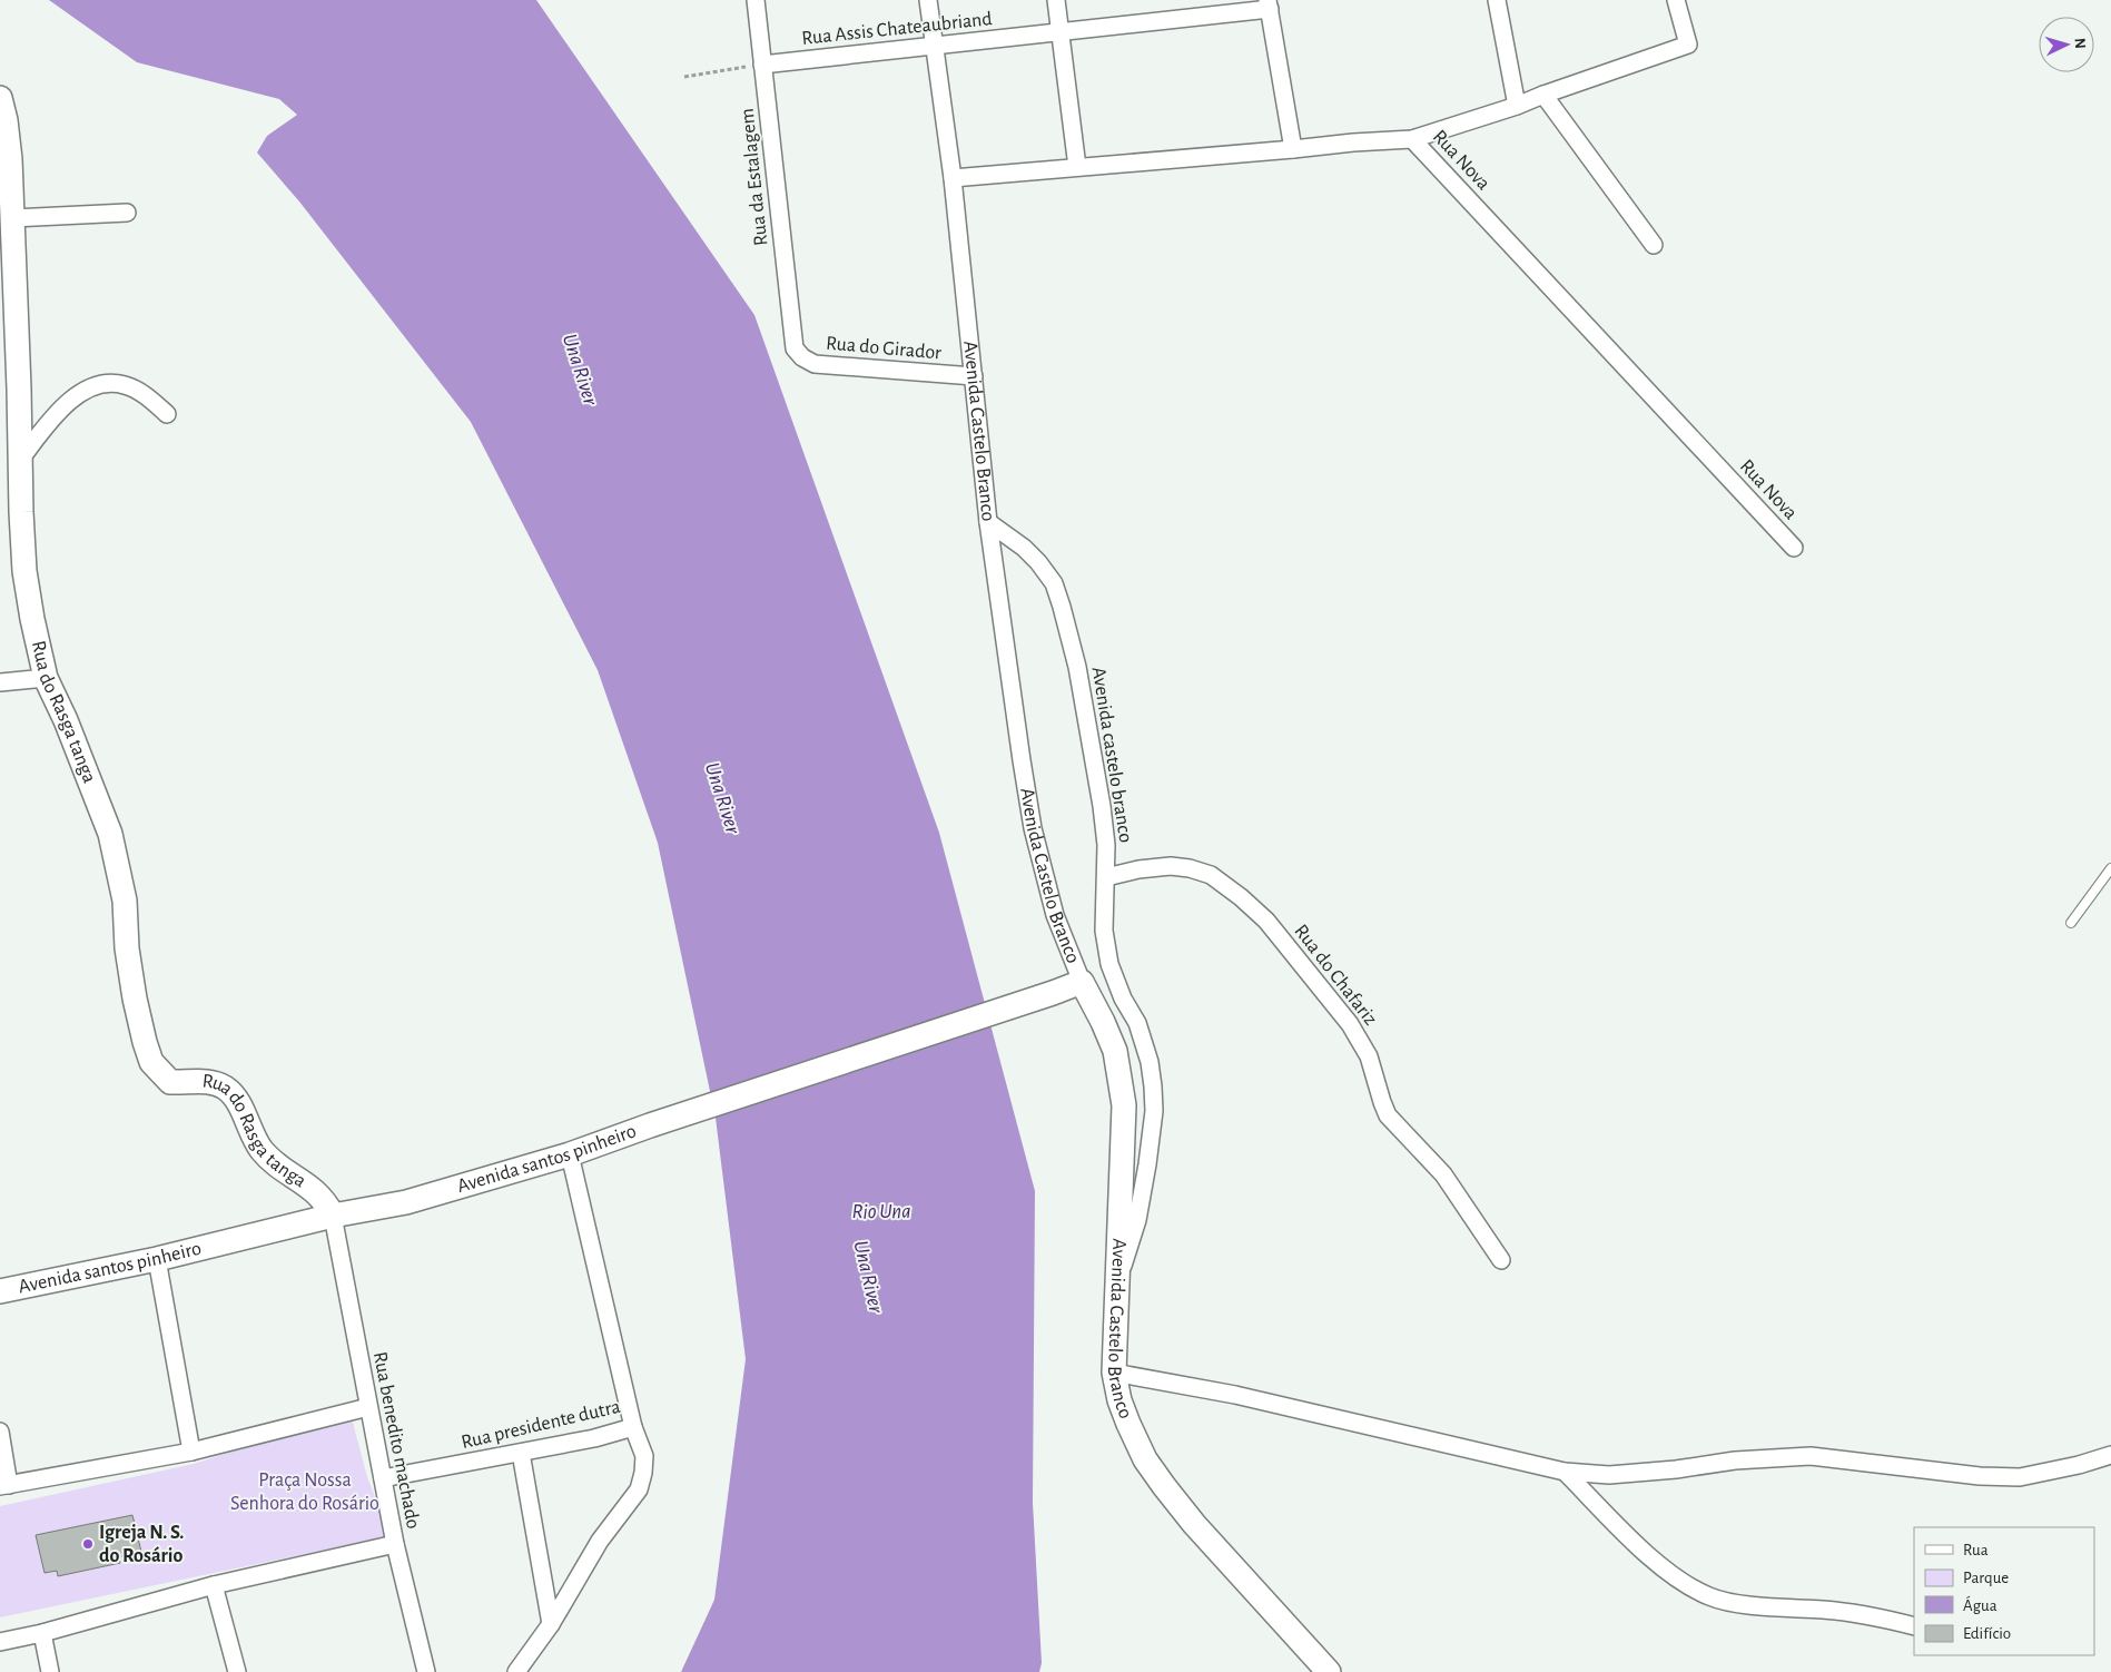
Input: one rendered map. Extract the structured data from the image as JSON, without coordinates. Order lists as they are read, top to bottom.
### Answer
{
  "streets": {
    "street": [
      "Rua Assis Chateaubriand",
      "Rua Nova",
      "Rua da Estalagem",
      "Rua do Girador",
      "Avenida Castelo Branco",
      "Rua do Rasga tanga",
      "Avenida castelo branco",
      "Rua do Chafariz",
      "Avenida santos pinheiro",
      "Rua presidente dutra",
      "Rua benedito machado"
    ]
  },
  "crossings": [
    ["Rua Assis Chateaubriand", "Rua da Estalagem"],
    ["Rua Assis Chateaubriand", "Avenida Castelo Branco"],
    ["Rua Nova", "Avenida Castelo Branco"],
    ["Rua da Estalagem", "Rua do Girador"],
    ["Rua do Girador", "Avenida Castelo Branco"],
    ["Avenida Castelo Branco", "Avenida castelo branco"],
    ["Avenida Castelo Branco", "Avenida santos pinheiro"],
    ["Rua do Rasga tanga", "Avenida santos pinheiro"],
    ["Rua do Rasga tanga", "Rua benedito machado"],
    ["Avenida castelo branco", "Rua do Chafariz"],
    ["Avenida santos pinheiro", "Rua presidente dutra"],
    ["Avenida santos pinheiro", "Rua benedito machado"],
    ["Rua presidente dutra", "Rua benedito machado"]
  ],
  "water": ["Una River", "Rio Una"],
  "parks": ["Praça Nossa Senhora do Rosário"],
  "places": ["Igreja N. S. do Rosário"],
  "legend": [
    "Rua",
    "Parque",
    "Água",
    "Edifício"
  ],
  "north": "right"
}
